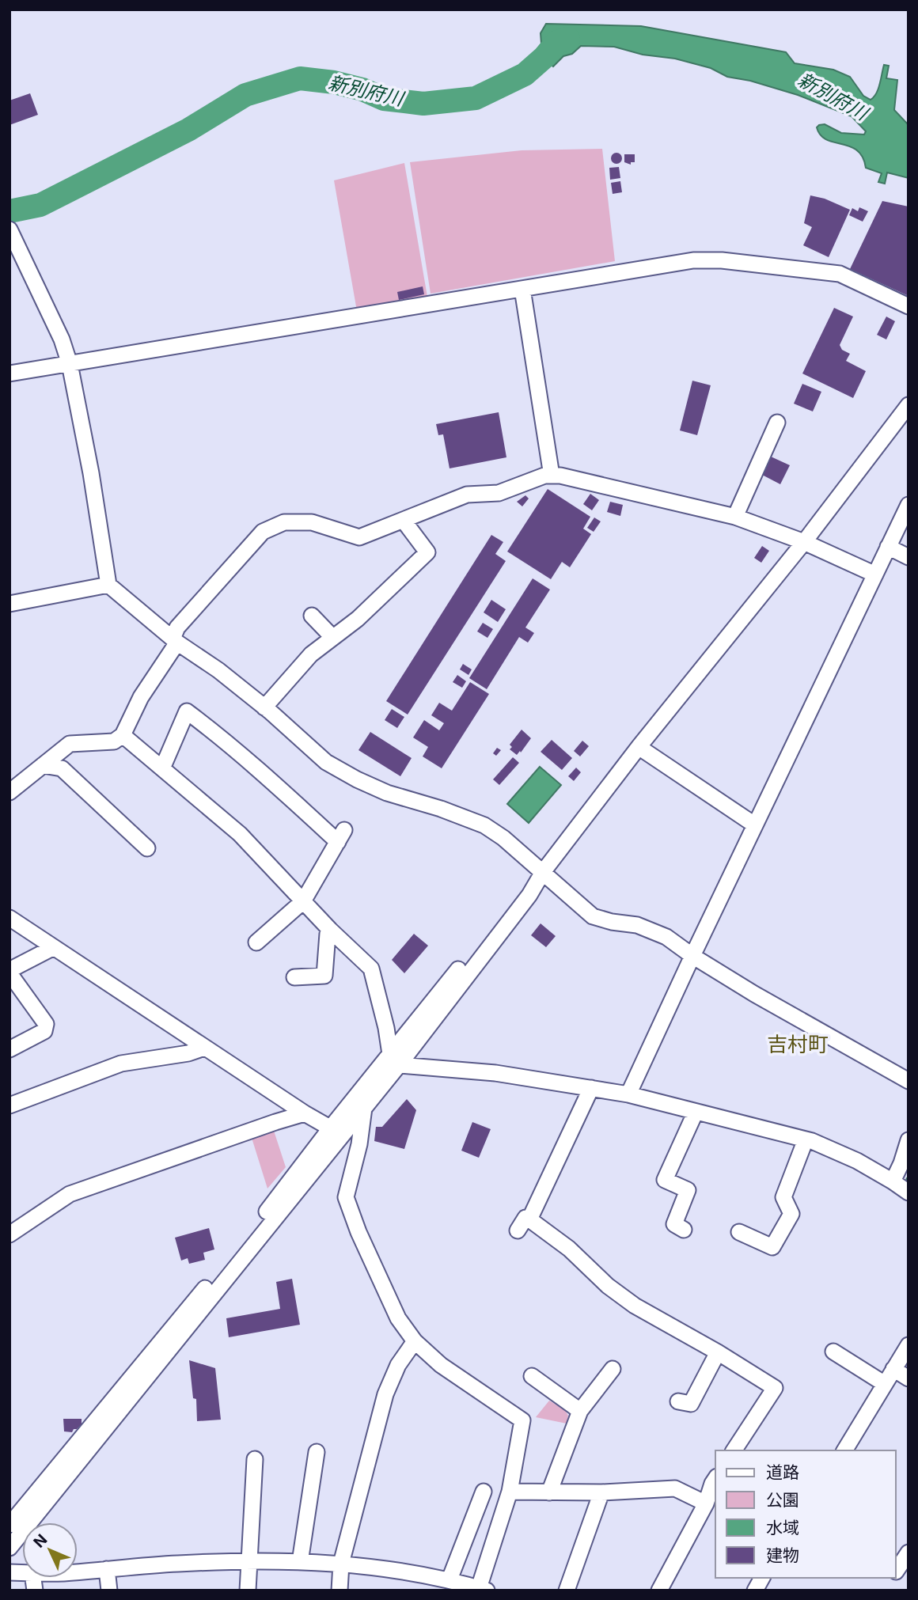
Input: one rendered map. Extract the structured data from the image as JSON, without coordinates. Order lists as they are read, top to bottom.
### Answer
{
  "districts": ["吉村町"],
  "water": ["新別府川"],
  "legend": [
    "道路",
    "公園",
    "水域",
    "建物"
  ],
  "north": "top left"
}
